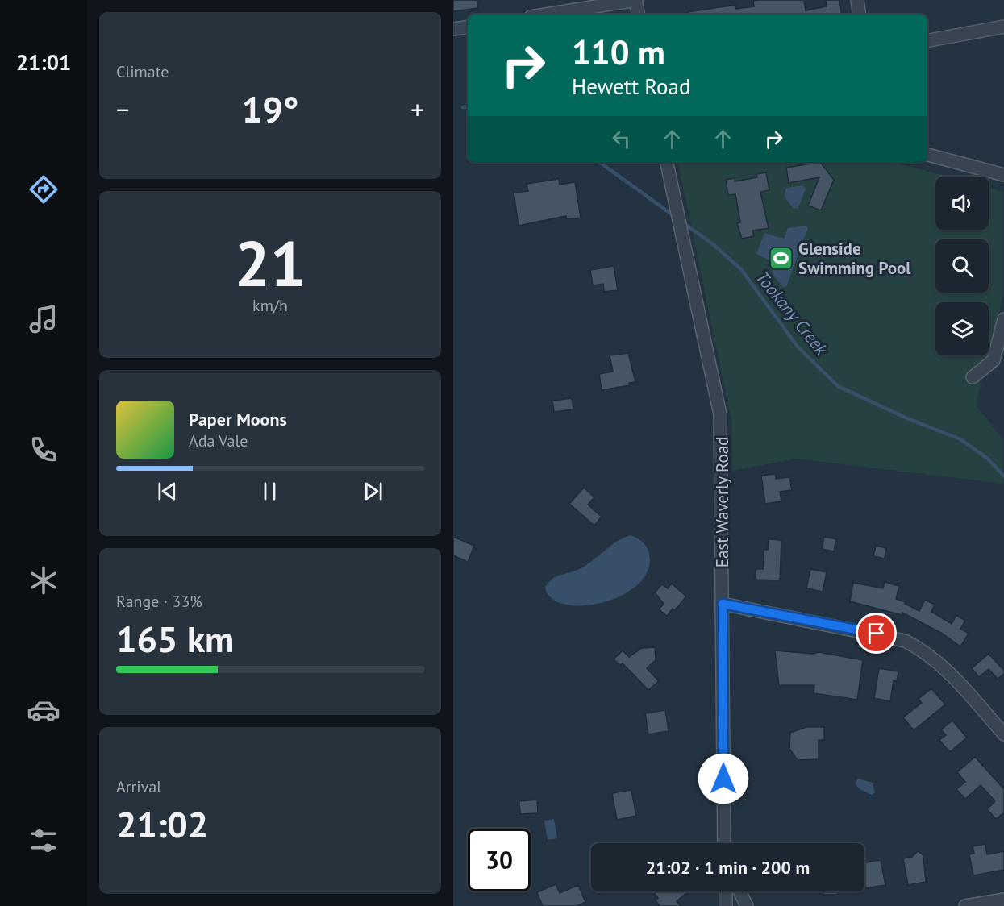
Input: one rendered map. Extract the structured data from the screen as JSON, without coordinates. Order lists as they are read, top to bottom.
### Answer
{
  "streets": {
    "street": ["East Waverly Road"]
  },
  "water": ["Tookany Creek"],
  "places": {
    "sports": ["Glenside Swimming Pool"]
  },
  "page": {
    "tabs": "21:01",
    "tile": [
      "Climate",
      ["21", "km/h"],
      ["Range · 33%", "165 km"],
      ["Arrival", "21:02"]
    ],
    "turn": ["110 m", "Hewett Road"],
    "heat": ["−", "19°", "+"],
    "song": ["Paper Moons", "Ada Vale"],
    "limit": "30",
    "trip": "21:02 · 1 min · 200 m"
  }
}
